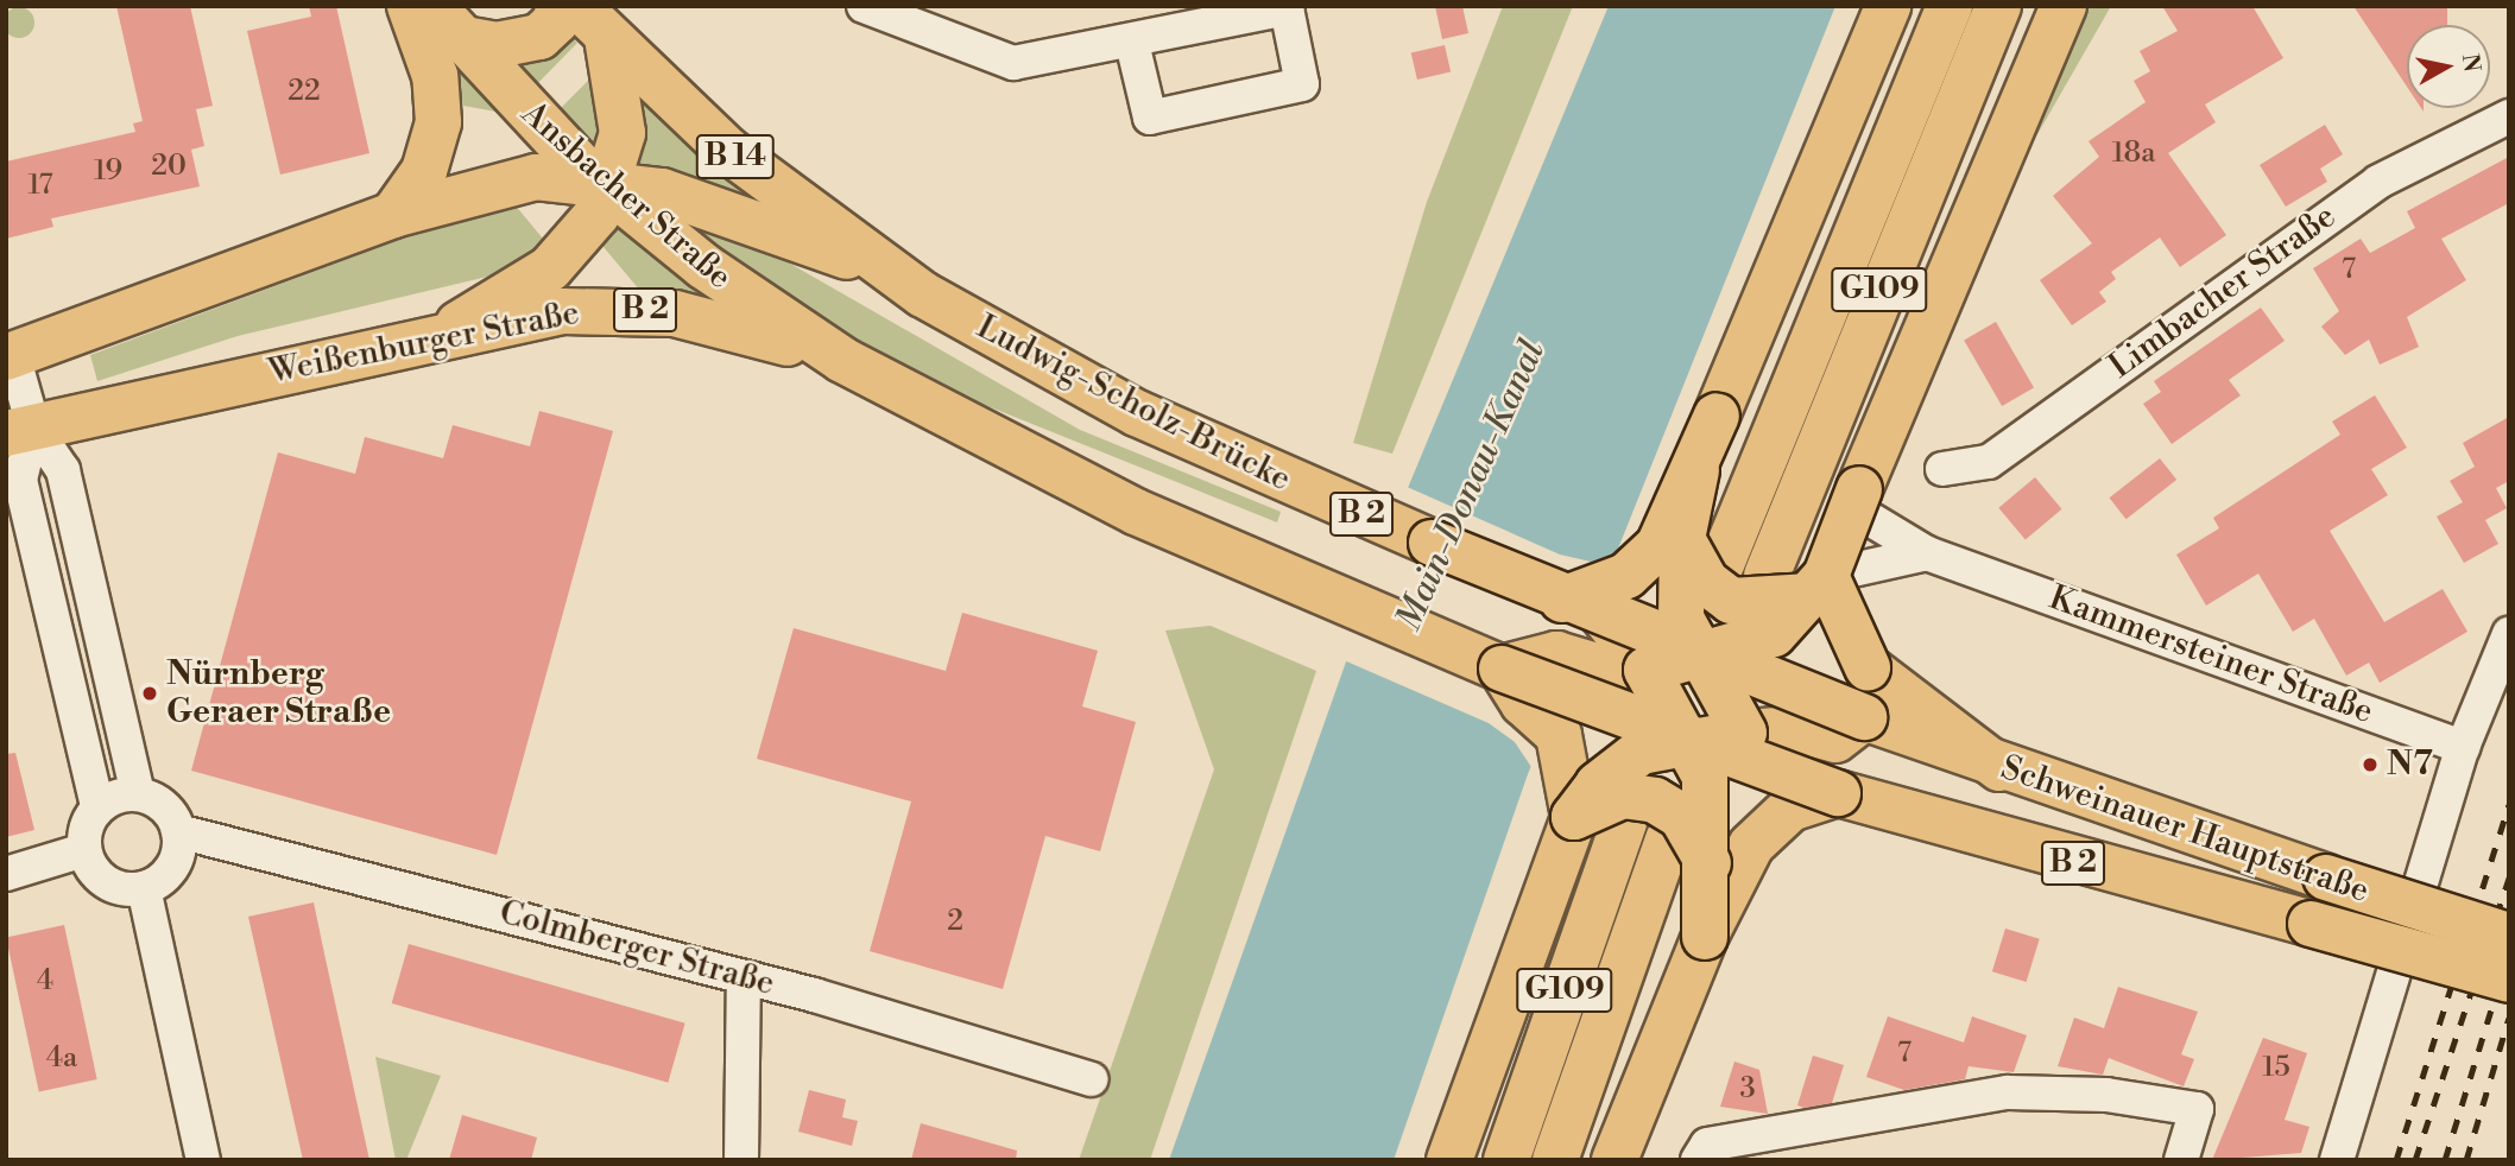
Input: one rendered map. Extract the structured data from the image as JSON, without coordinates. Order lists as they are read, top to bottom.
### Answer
{
  "streets": {
    "main road": [
      "B 14",
      "Ansbacher Straße",
      "G109",
      "B 2",
      "Weißenburger Straße",
      "Ludwig-Scholz-Brücke",
      "Schweinauer Hauptstraße"
    ],
    "street": ["Limbacher Straße", "Kammersteiner Straße", "Colmberger Straße"]
  },
  "crossings": [
    ["B 14", "B 2"],
    ["B 14", "Ludwig-Scholz-Brücke"],
    ["Ansbacher Straße", "B 2"],
    ["Ansbacher Straße", "Weißenburger Straße"],
    ["B 2", "Weißenburger Straße"],
    ["B 2", "Ludwig-Scholz-Brücke"],
    ["B 2", "Schweinauer Hauptstraße"],
    ["Ludwig-Scholz-Brücke", "Schweinauer Hauptstraße"]
  ],
  "water": ["Main-Donau-Kanal"],
  "places": ["Nürnberg Geraer Straße", "N7"],
  "house_numbers": [
    "22",
    "18a",
    "20",
    "19",
    "17",
    "7",
    "2",
    "4",
    "7",
    "4a",
    "15",
    "3"
  ],
  "north": "right"
}
